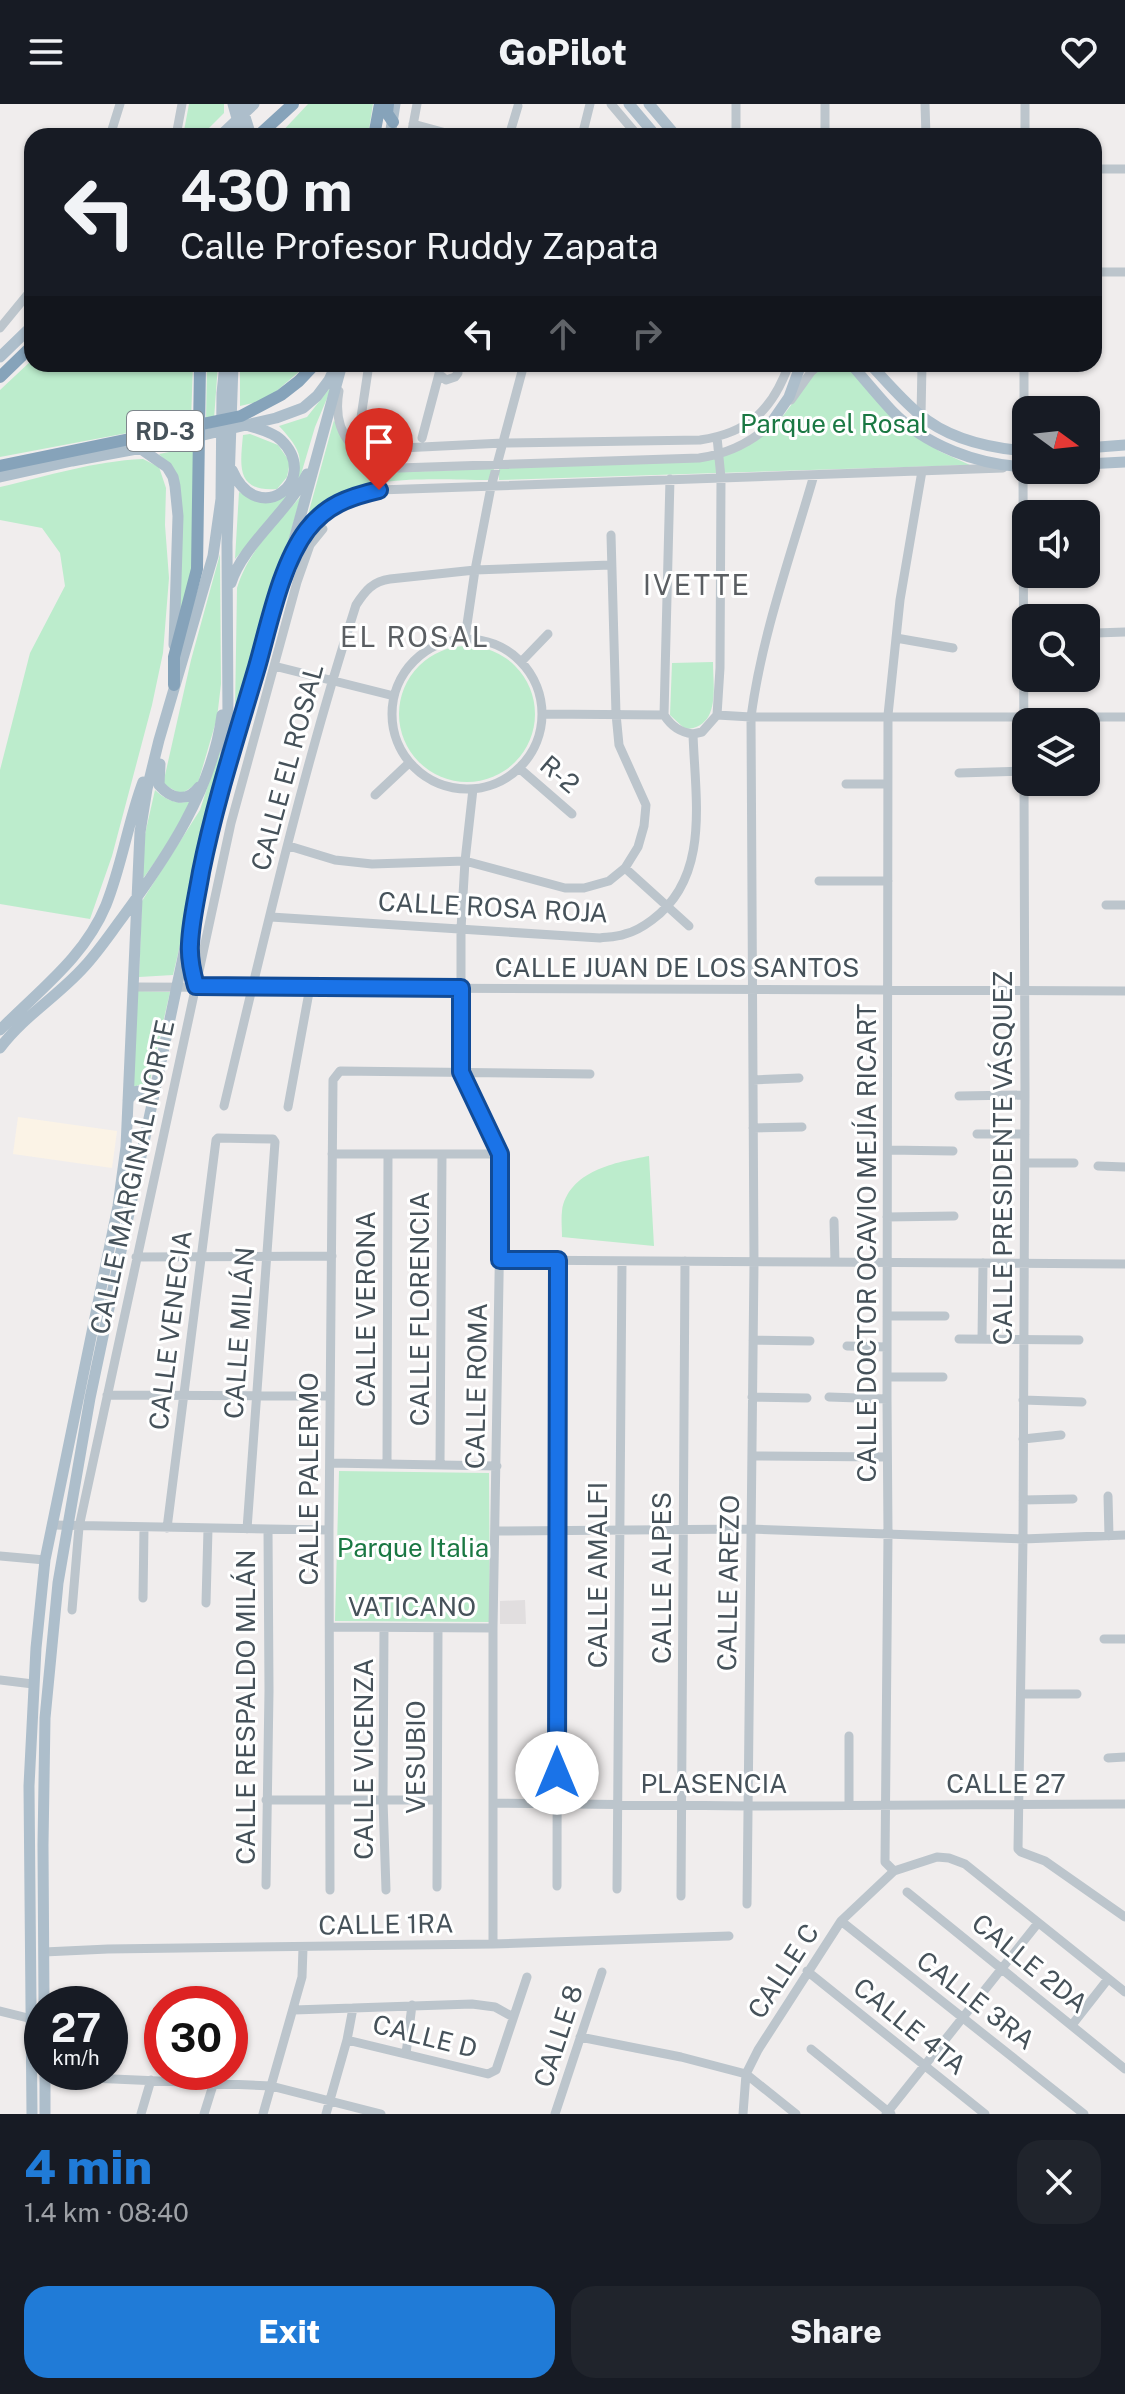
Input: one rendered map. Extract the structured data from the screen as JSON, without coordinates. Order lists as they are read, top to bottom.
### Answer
{
  "streets": {
    "highway": ["RD-3"],
    "street": [
      "CALLE EL ROSAL",
      "R-2",
      "CALLE ROSA ROJA",
      "CALLE JUAN DE LOS SANTOS",
      "CALLE PRESIDENTE VÁSQUEZ",
      "CALLE MARGINAL NORTE",
      "CALLE DOCTOR OCAVIO MEJÍA RICART",
      "CALLE VERONA",
      "CALLE FLORENCIA",
      "CALLE VENECIA",
      "CALLE MILÁN",
      "CALLE ROMA",
      "CALLE PALERMO",
      "CALLE AMALFI",
      "CALLE ALPES",
      "CALLE AREZO",
      "VATICANO",
      "CALLE RESPALDO MILÁN",
      "VESUBIO",
      "CALLE VICENZA",
      "PLASENCIA",
      "CALLE 27",
      "CALLE 1RA",
      "CALLE 2DA",
      "CALLE C",
      "CALLE 3RA",
      "CALLE 4TA",
      "CALLE D",
      "CALLE 8"
    ]
  },
  "crossings": [
    ["CALLE EL ROSAL", "CALLE ROSA ROJA"],
    ["CALLE EL ROSAL", "CALLE JUAN DE LOS SANTOS"],
    ["R-2", "CALLE ROMA"],
    ["CALLE ROSA ROJA", "CALLE ROMA"],
    ["CALLE JUAN DE LOS SANTOS", "CALLE PRESIDENTE VÁSQUEZ"],
    ["CALLE JUAN DE LOS SANTOS", "CALLE MARGINAL NORTE"],
    ["CALLE JUAN DE LOS SANTOS", "CALLE DOCTOR OCAVIO MEJÍA RICART"],
    ["CALLE JUAN DE LOS SANTOS", "CALLE ROMA"],
    ["CALLE JUAN DE LOS SANTOS", "CALLE AREZO"],
    ["CALLE PRESIDENTE VÁSQUEZ", "CALLE 27"],
    ["CALLE DOCTOR OCAVIO MEJÍA RICART", "PLASENCIA"],
    ["CALLE DOCTOR OCAVIO MEJÍA RICART", "CALLE 27"],
    ["CALLE DOCTOR OCAVIO MEJÍA RICART", "CALLE C"],
    ["CALLE VENECIA", "CALLE MILÁN"],
    ["CALLE ROMA", "CALLE PALERMO"],
    ["CALLE ROMA", "VATICANO"],
    ["CALLE ROMA", "PLASENCIA"],
    ["CALLE ROMA", "CALLE 1RA"],
    ["CALLE PALERMO", "VATICANO"],
    ["CALLE AMALFI", "PLASENCIA"],
    ["CALLE ALPES", "PLASENCIA"],
    ["CALLE AREZO", "PLASENCIA"],
    ["VATICANO", "VESUBIO"],
    ["VATICANO", "CALLE VICENZA"],
    ["PLASENCIA", "CALLE 27"],
    ["CALLE C", "CALLE 3RA"],
    ["CALLE C", "CALLE 4TA"]
  ],
  "districts": ["IVETTE", "EL ROSAL"],
  "parks": ["Parque el Rosal", "Parque Italia"],
  "north": "right",
  "page": {
    "header": "GoPilot",
    "turn": ["430 m", "Calle Profesor Ruddy Zapata"],
    "speed": "27 km/h",
    "limit": "30",
    "heading": ["4 min", "1.4 km · 08:40"],
    "buttons": ["Exit", "Share"]
  }
}
